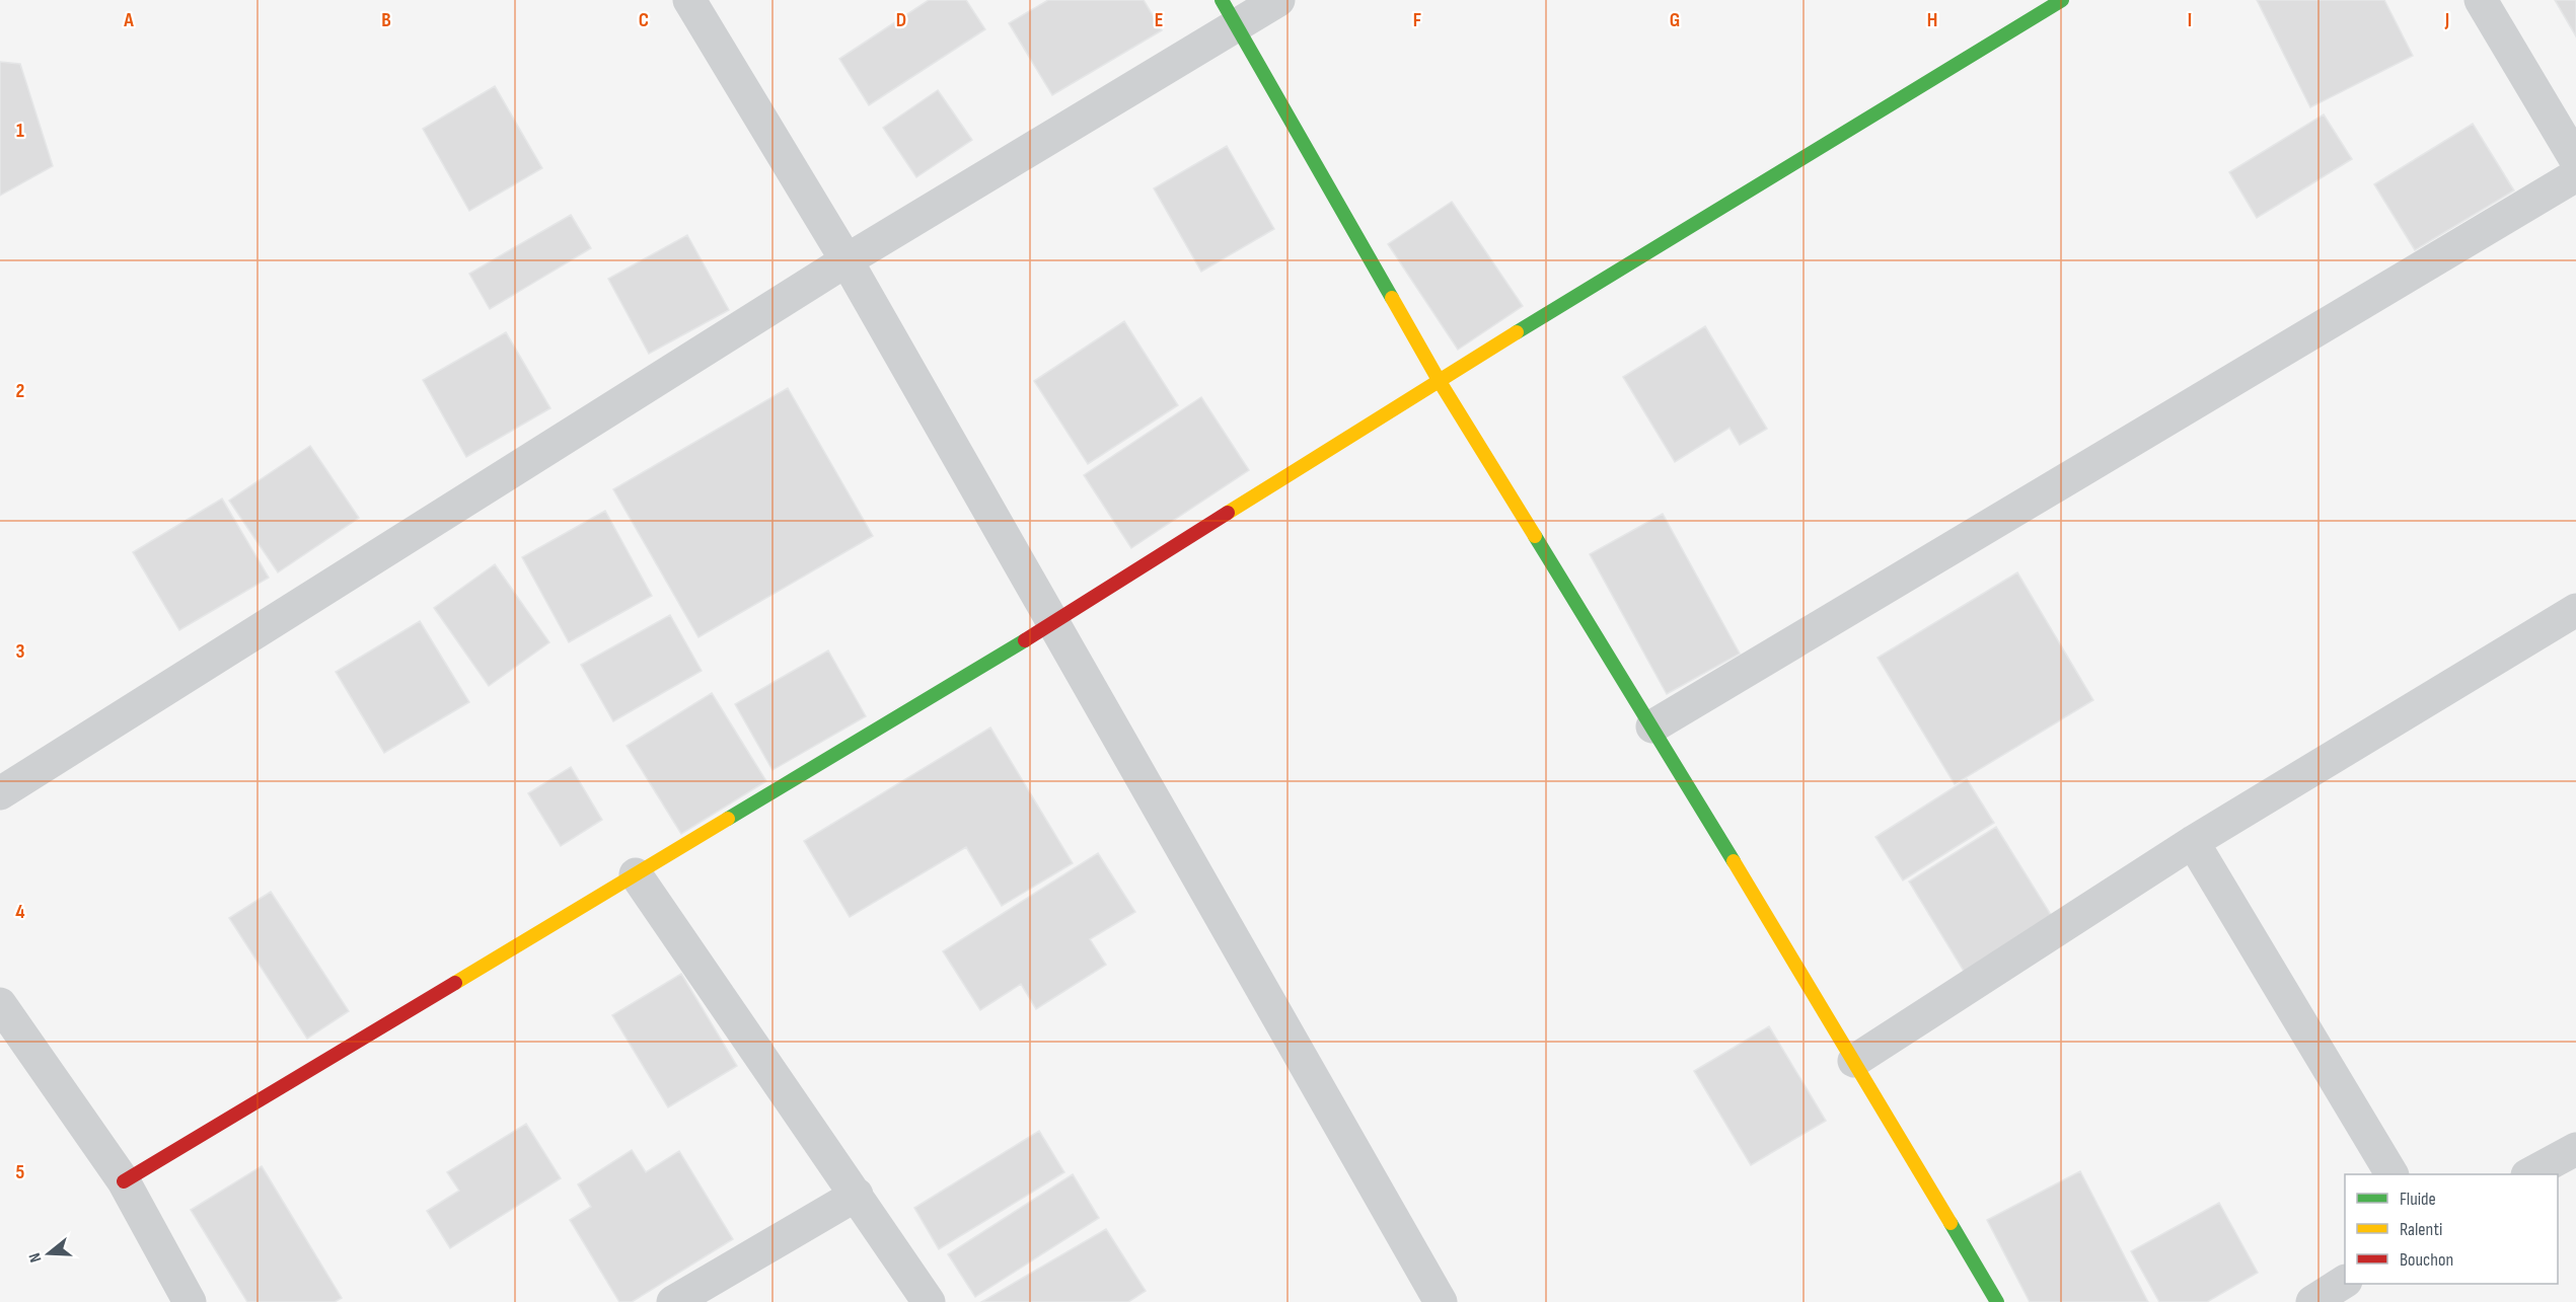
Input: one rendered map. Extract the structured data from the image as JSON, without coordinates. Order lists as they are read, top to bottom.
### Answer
{
  "legend": ["Fluide", "Ralenti", "Bouchon"],
  "north": "left",
  "grid": {
    "columns": [
      "A",
      "B",
      "C",
      "D",
      "E",
      "F",
      "G",
      "H",
      "I",
      "J"
    ],
    "rows": [
      "1",
      "2",
      "3",
      "4",
      "5"
    ]
  }
}
